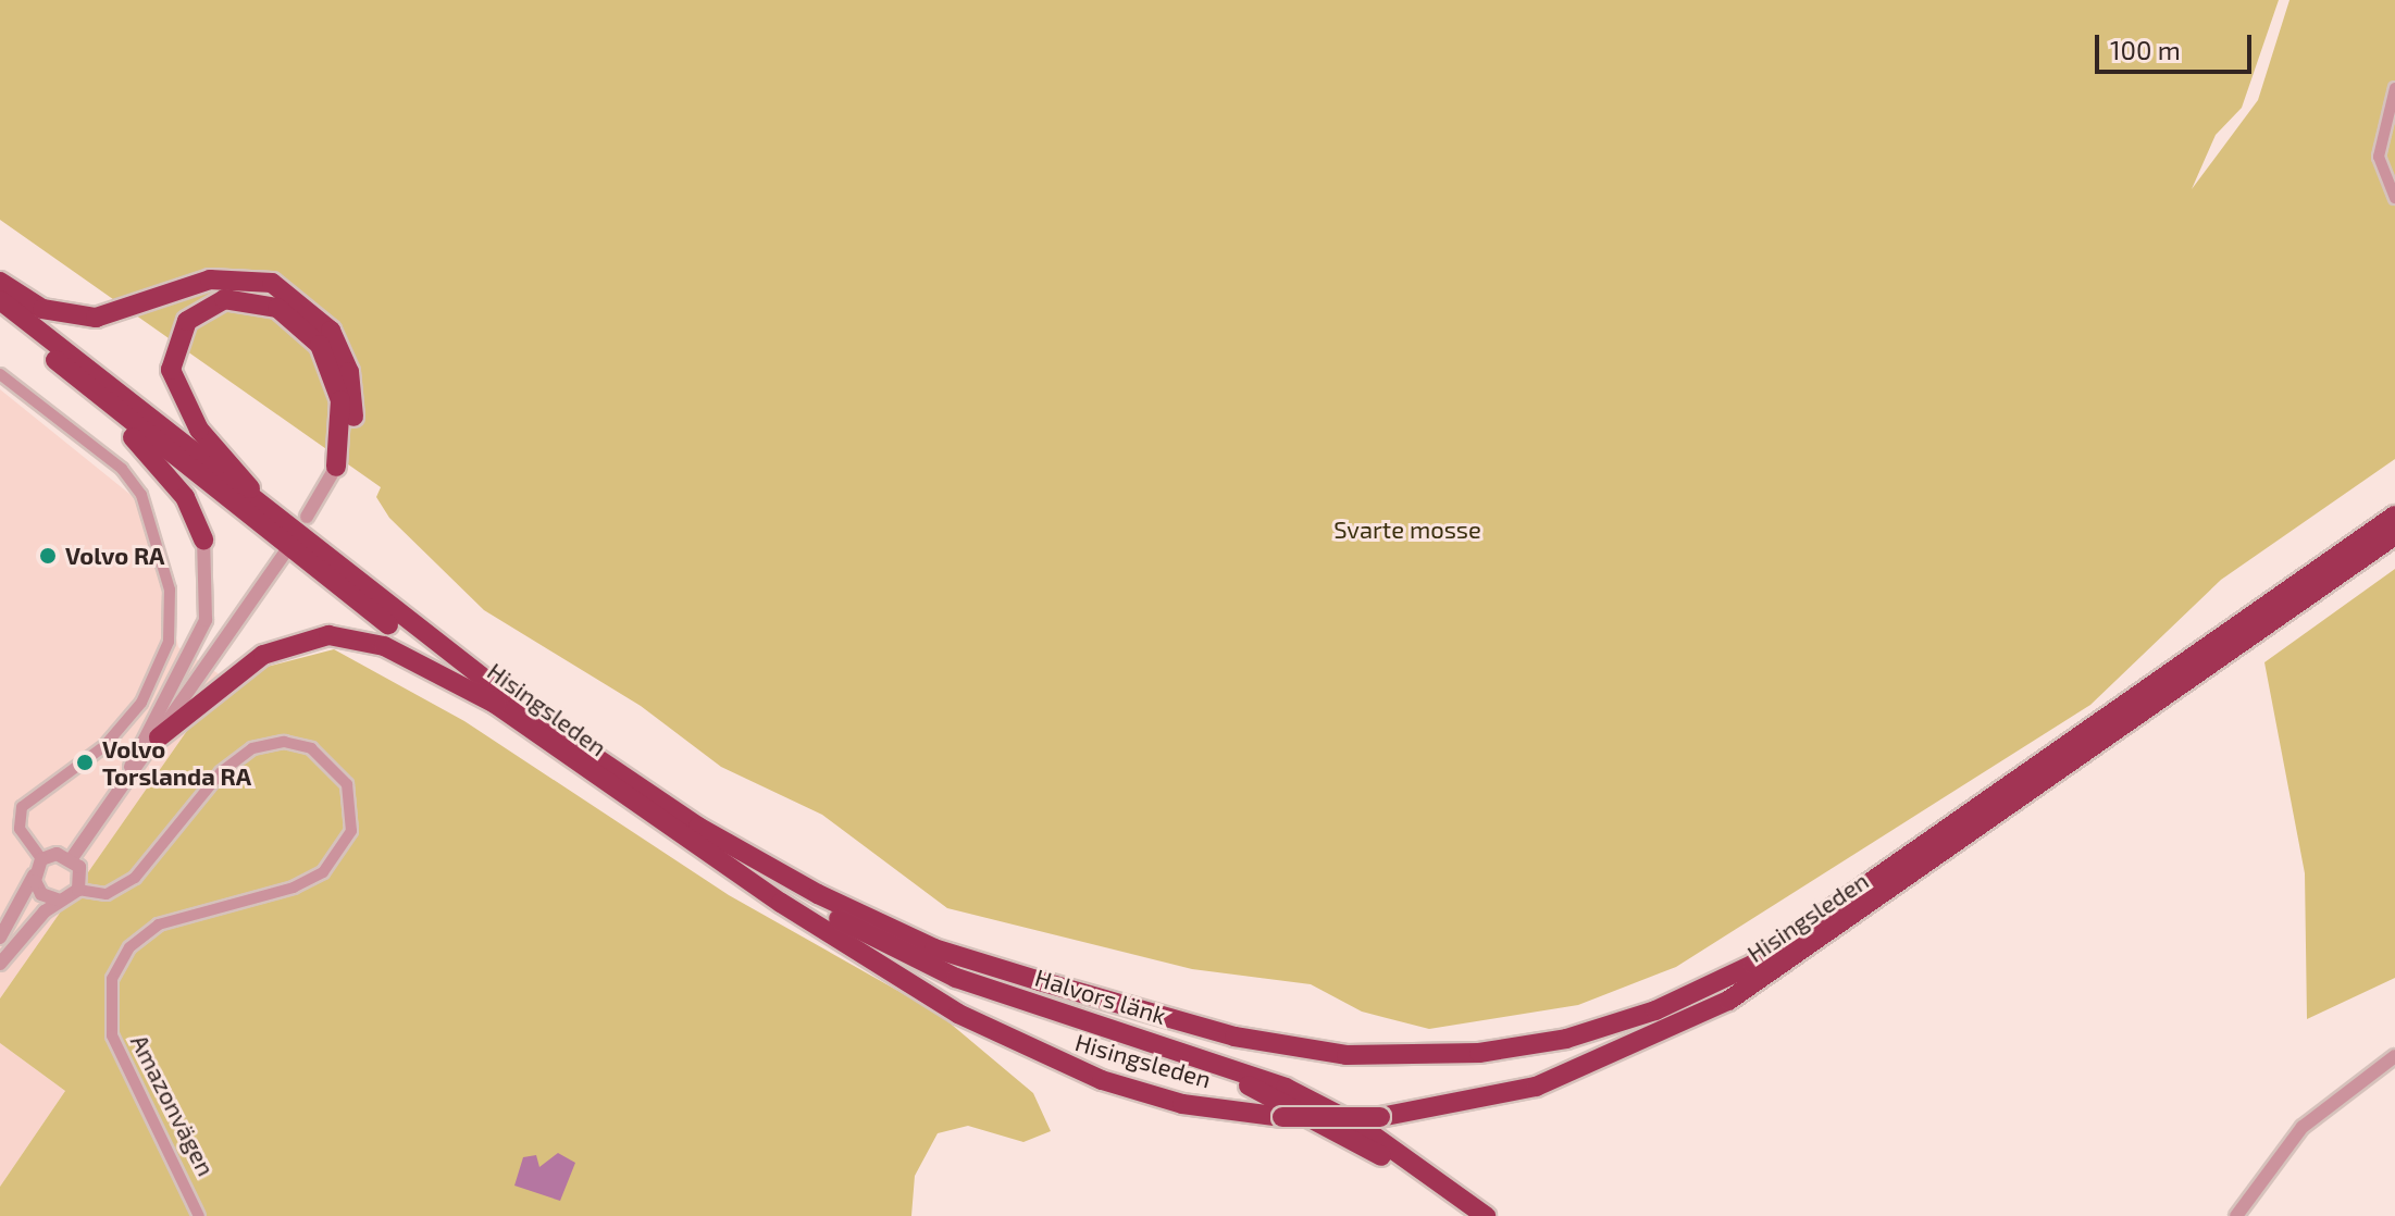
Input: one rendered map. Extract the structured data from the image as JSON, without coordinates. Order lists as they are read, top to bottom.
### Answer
{
  "streets": {
    "highway": ["Hisingsleden", "Halvors länk"],
    "street": ["Amazonvägen"]
  },
  "crossings": [
    ["Hisingsleden", "Halvors länk"]
  ],
  "parks": ["Svarte mosse"],
  "places": ["Volvo RA", "Volvo Torslanda RA"],
  "scale_bar": "100 m"
}
